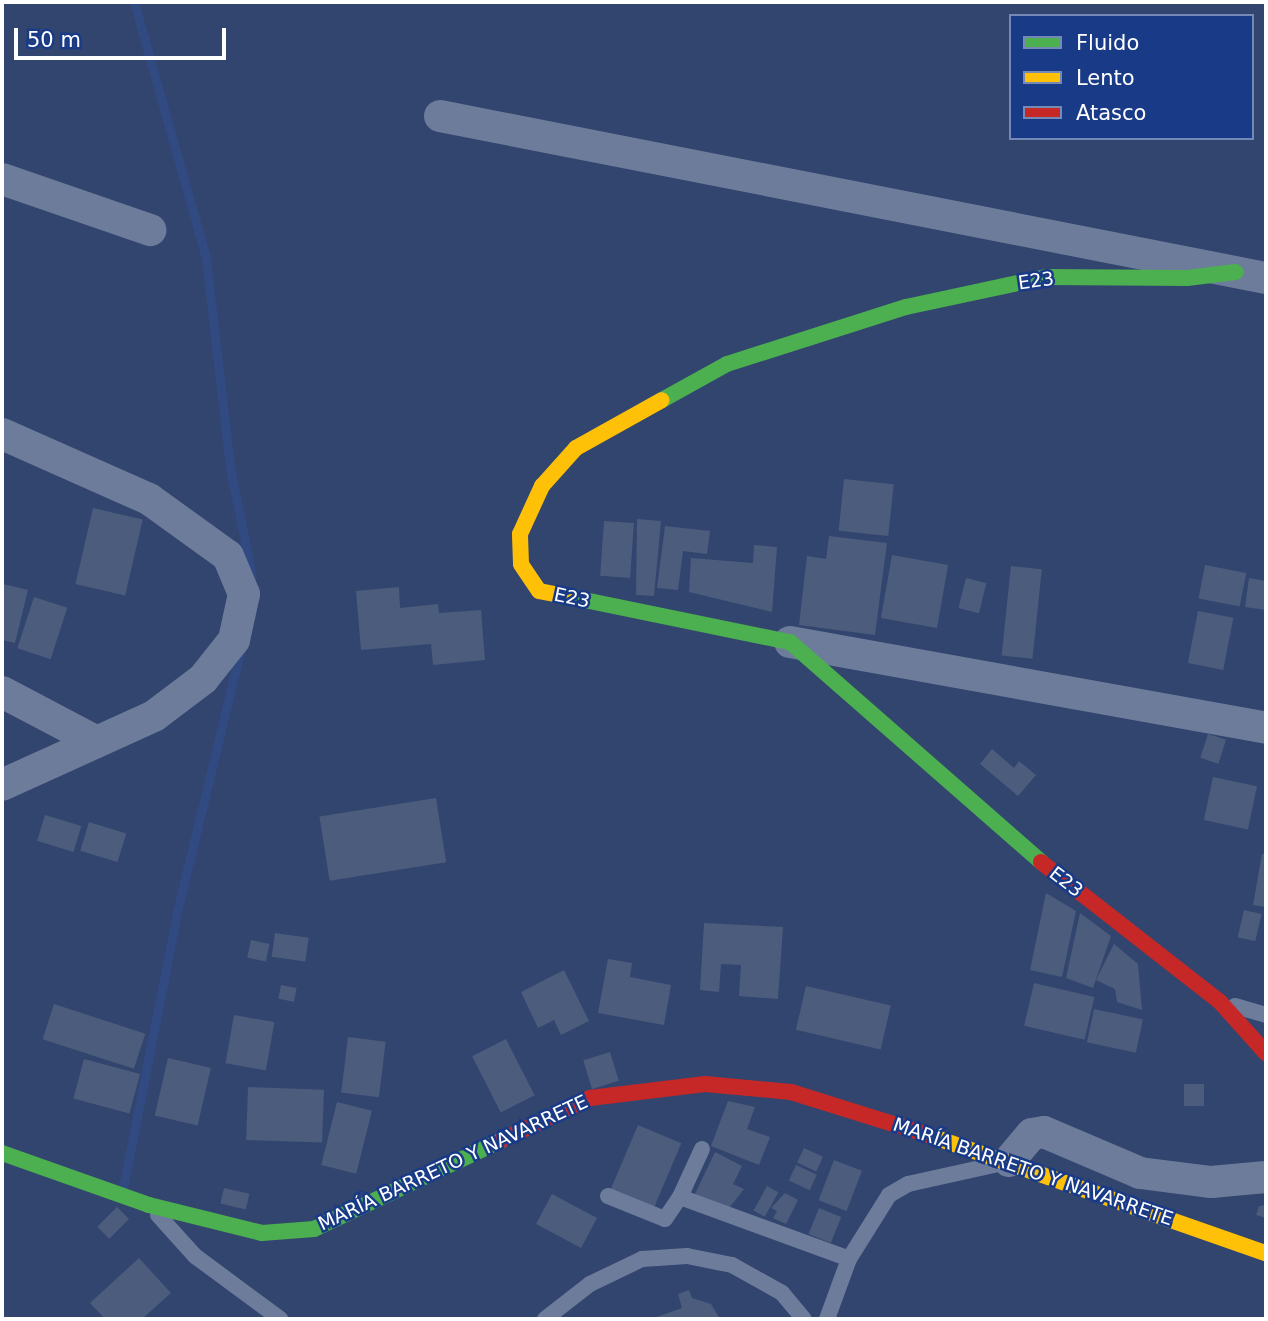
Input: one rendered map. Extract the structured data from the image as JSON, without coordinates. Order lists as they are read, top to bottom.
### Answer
{
  "streets": {
    "street": ["E23", "MARÍA BARRETO Y NAVARRETE"]
  },
  "legend": ["Fluido", "Lento", "Atasco"],
  "scale_bar": "50 m"
}
